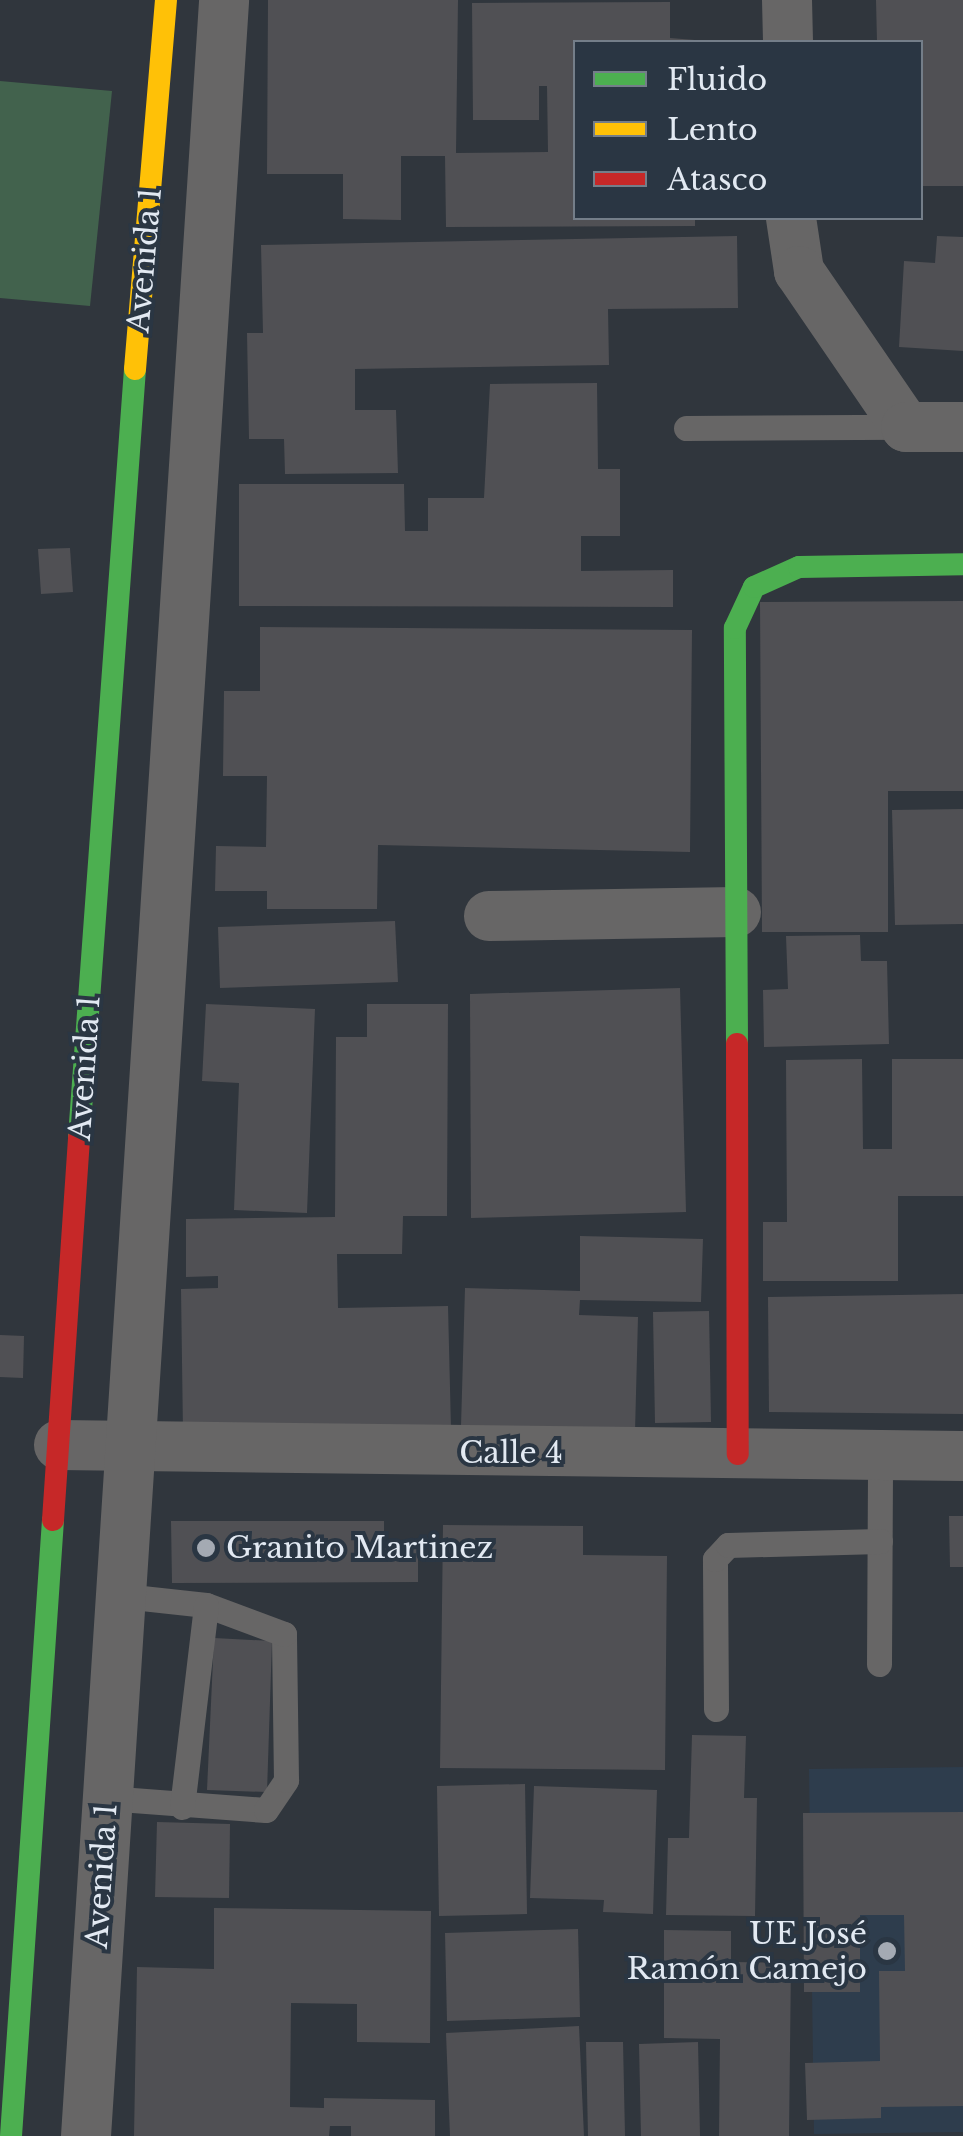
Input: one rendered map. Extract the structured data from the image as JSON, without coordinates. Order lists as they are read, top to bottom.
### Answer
{
  "streets": {
    "street": ["Avenida 1", "Calle 4"]
  },
  "crossings": [
    ["Avenida 1", "Calle 4"]
  ],
  "places": ["Granito Martinez", "UE José Ramón Camejo"],
  "legend": ["Fluido", "Lento", "Atasco"]
}
